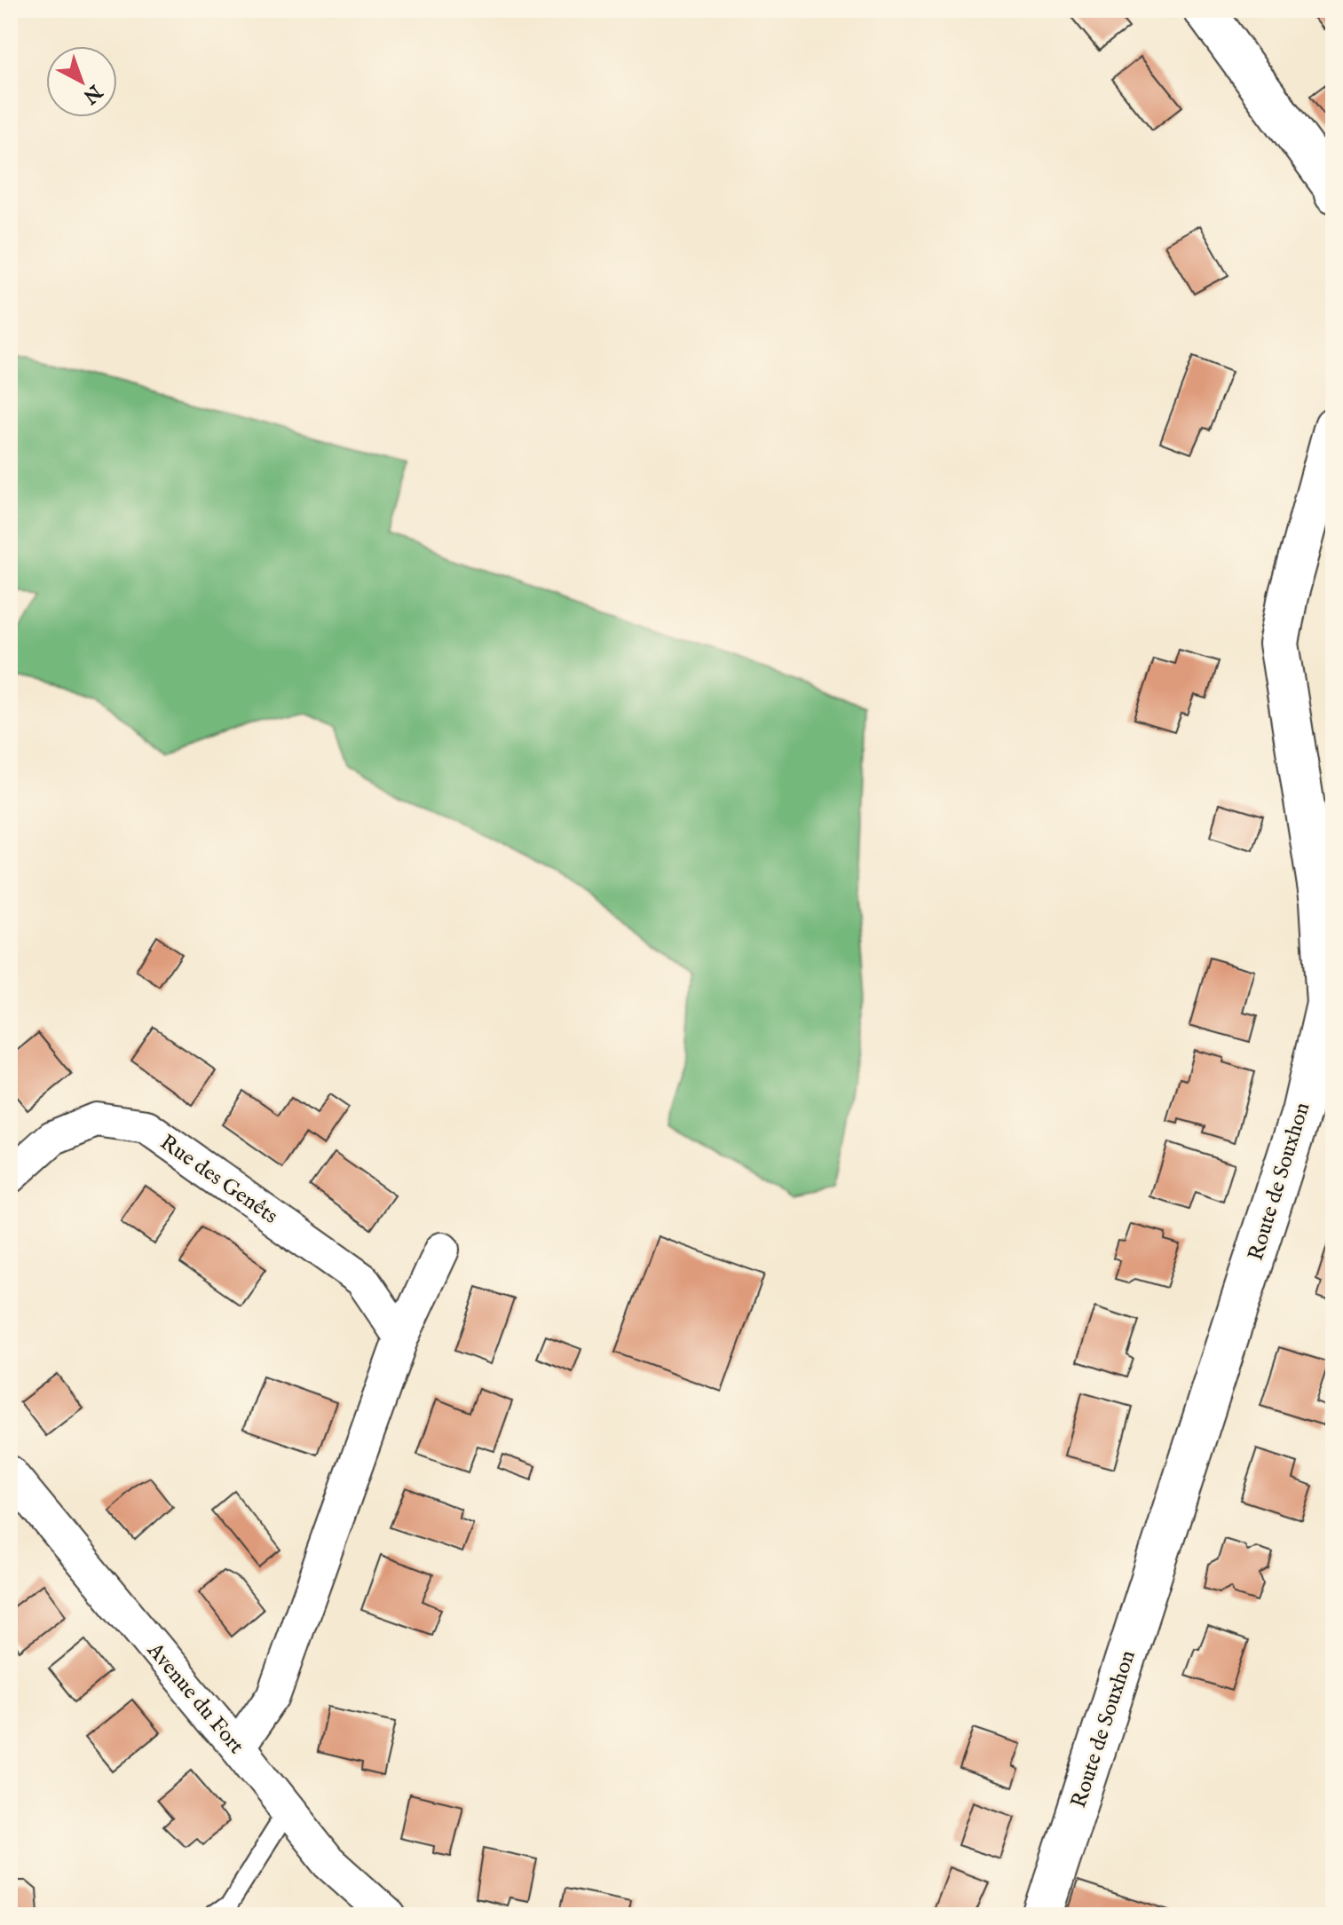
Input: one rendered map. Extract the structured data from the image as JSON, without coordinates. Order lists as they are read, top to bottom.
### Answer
{
  "streets": {
    "street": ["Rue des Genêts", "Route de Souxhon", "Avenue du Fort"]
  },
  "north": "bottom right"
}
